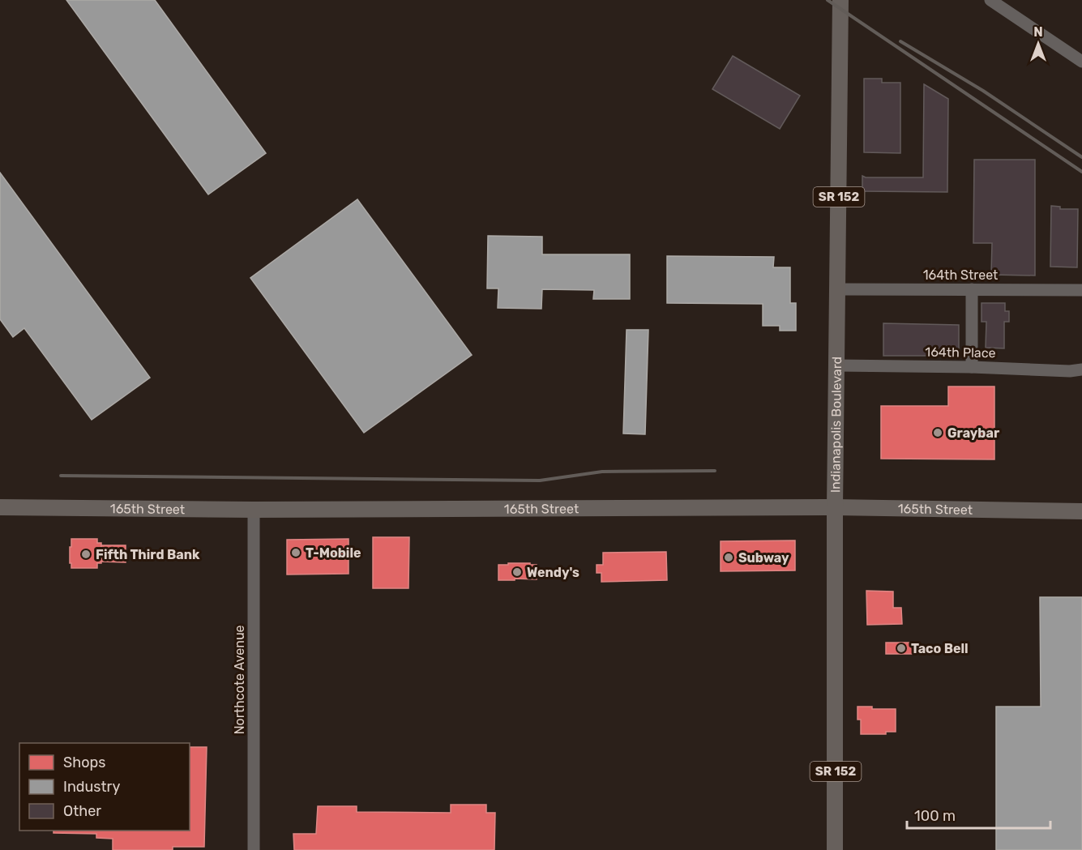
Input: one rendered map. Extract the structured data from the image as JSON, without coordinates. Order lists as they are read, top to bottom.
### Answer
{
  "streets": {
    "main road": ["SR 152", "Indianapolis Boulevard", "165th Street"],
    "street": ["164th Street", "164th Place", "Northcote Avenue"]
  },
  "crossings": [
    ["164th Street", "Indianapolis Boulevard"],
    ["164th Place", "Indianapolis Boulevard"],
    ["Indianapolis Boulevard", "165th Street"],
    ["165th Street", "Northcote Avenue"]
  ],
  "places": [
    "Graybar",
    "T-Mobile",
    "Fifth Third Bank",
    "Subway",
    "Wendy's",
    "Taco Bell"
  ],
  "legend": ["Shops", "Industry", "Other"],
  "scale_bar": "100 m",
  "north": "top"
}
